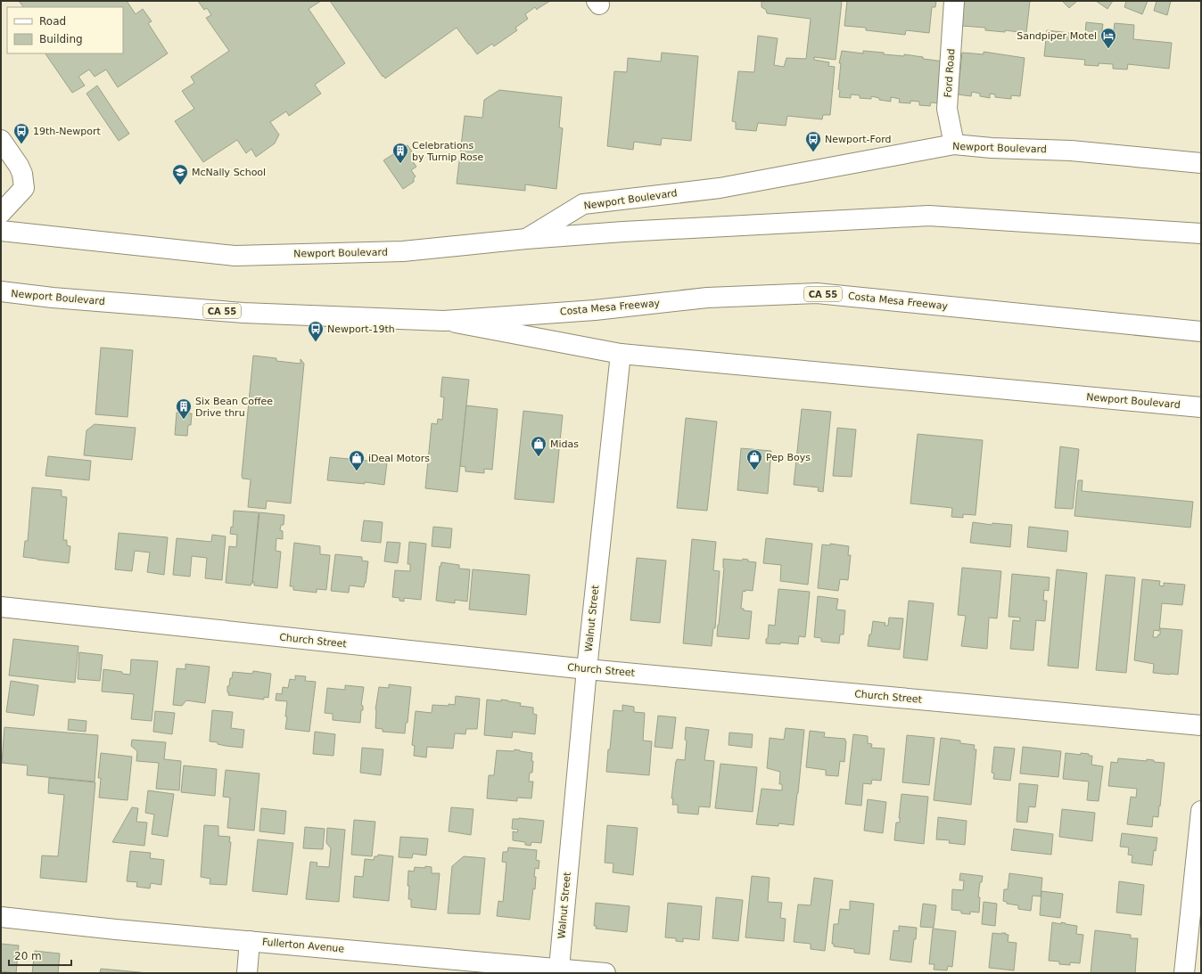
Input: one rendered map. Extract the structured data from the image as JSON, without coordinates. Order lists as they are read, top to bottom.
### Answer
{
  "streets": {
    "main road": [
      "Ford Road",
      "Newport Boulevard",
      "CA 55",
      "Costa Mesa Freeway",
      "Walnut Street",
      "Church Street",
      "Fullerton Avenue"
    ]
  },
  "crossings": [
    ["Ford Road", "Newport Boulevard"],
    ["Newport Boulevard", "Costa Mesa Freeway"],
    ["Newport Boulevard", "Walnut Street"],
    ["Walnut Street", "Church Street"],
    ["Walnut Street", "Fullerton Avenue"]
  ],
  "places": {
    "hotel": ["Sandpiper Motel"],
    "bus stop": ["19th-Newport", "Newport-Ford", "Newport-19th"],
    "building": ["Celebrations by Turnip Rose", "Six Bean Coffee Drive thru"],
    "school or university": ["McNally School"],
    "shop": ["Midas", "Pep Boys", "iDeal Motors"]
  },
  "legend": ["Road", "Building"],
  "scale_bar": "20 m"
}
